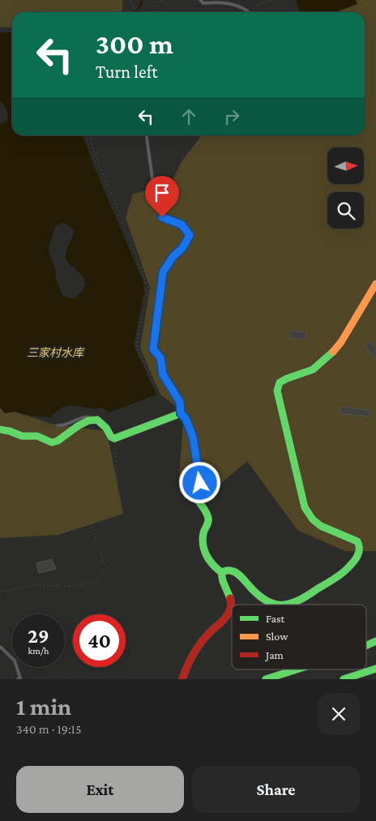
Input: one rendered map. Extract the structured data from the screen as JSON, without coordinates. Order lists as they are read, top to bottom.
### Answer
{
  "water": ["三家村水库"],
  "legend": ["Fast", "Slow", "Jam"],
  "north": "right",
  "page": {
    "turn": ["300 m", "Turn left"],
    "speed": "29 km/h",
    "limit": "40",
    "heading": ["1 min", "340 m · 19:15"],
    "buttons": ["Exit", "Share"]
  }
}
